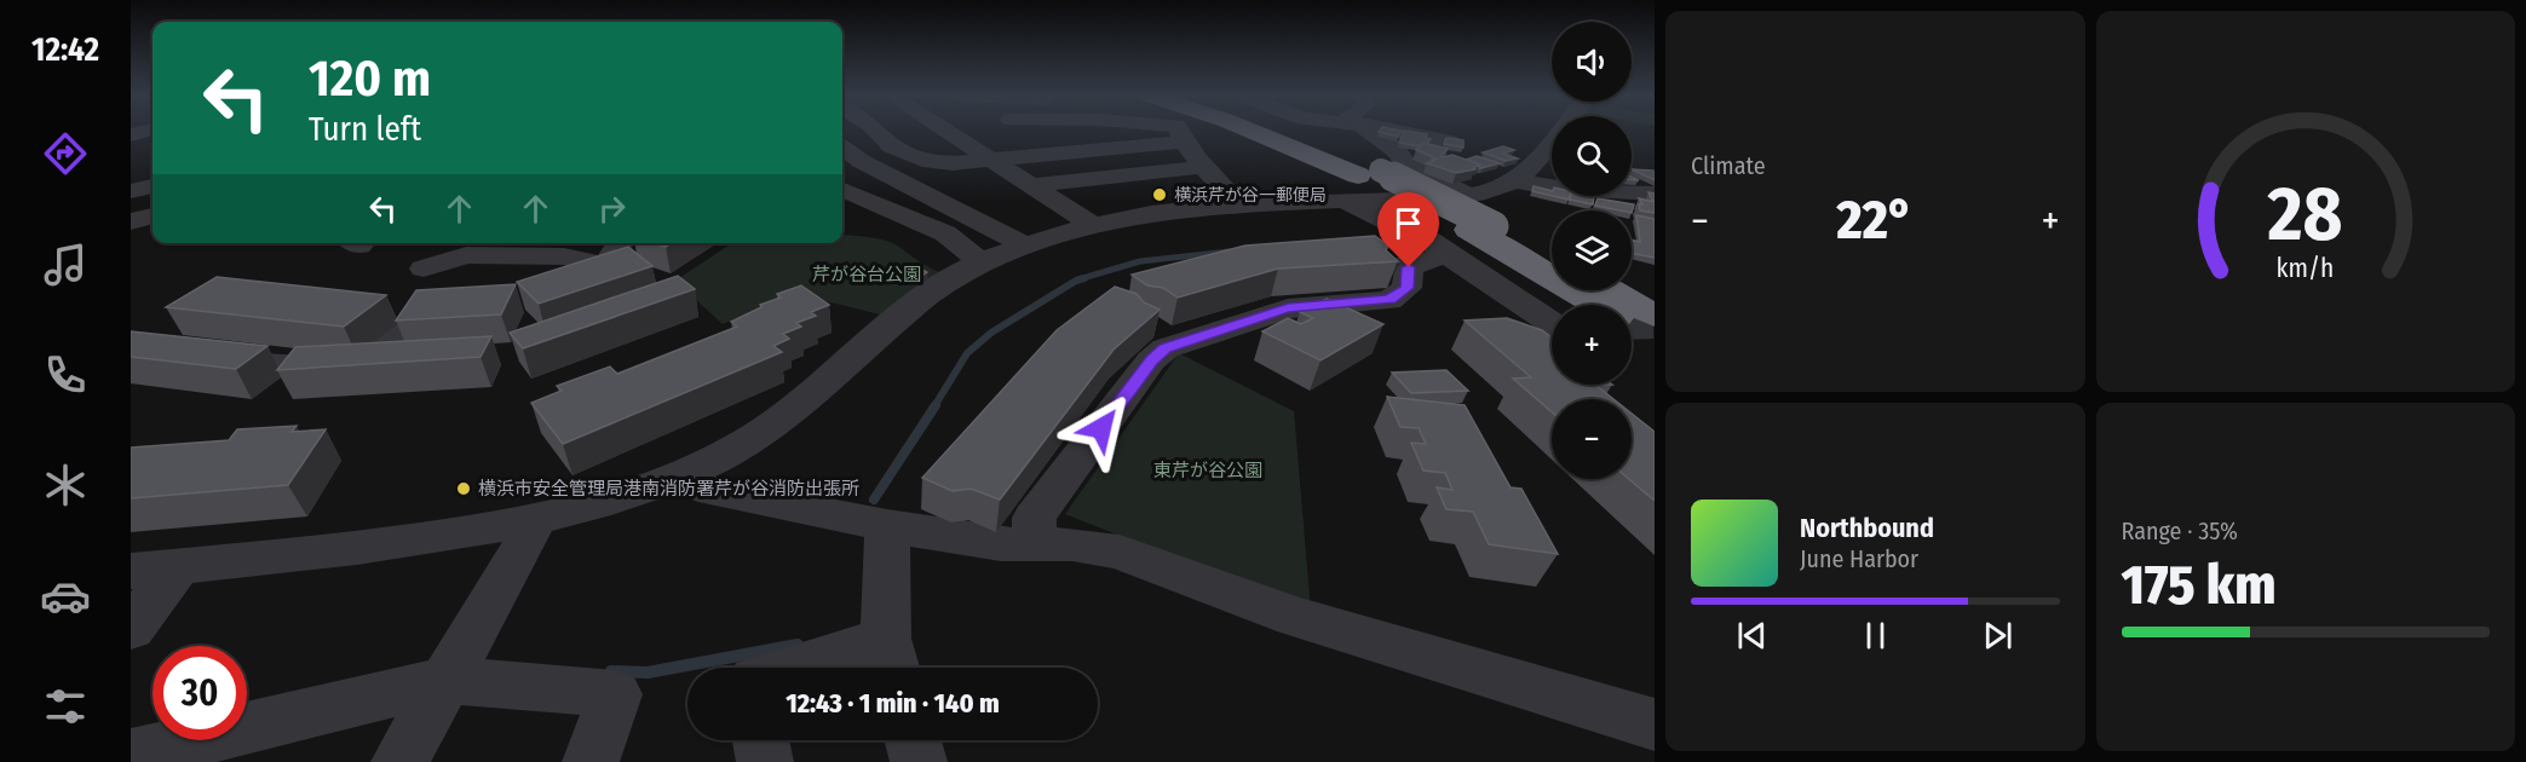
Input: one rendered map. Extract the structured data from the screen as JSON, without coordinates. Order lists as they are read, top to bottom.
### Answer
{
  "parks": ["芹が谷台公園", "東芹が谷公園"],
  "places": ["横浜芹が谷一郵便局", "横浜市安全管理局港南消防署芹が谷消防出張所"],
  "page": {
    "tabs": "12:42",
    "tile": [
      "Climate",
      ["Range · 35%", "175 km"]
    ],
    "map_buttons": ["+", "−"],
    "turn": ["120 m", "Turn left"],
    "heat": ["−", "22°", "+"],
    "song": ["Northbound", "June Harbor"],
    "limit": "30",
    "trip": "12:43 · 1 min · 140 m",
    "gauge": ["28", "km/h"]
  }
}
